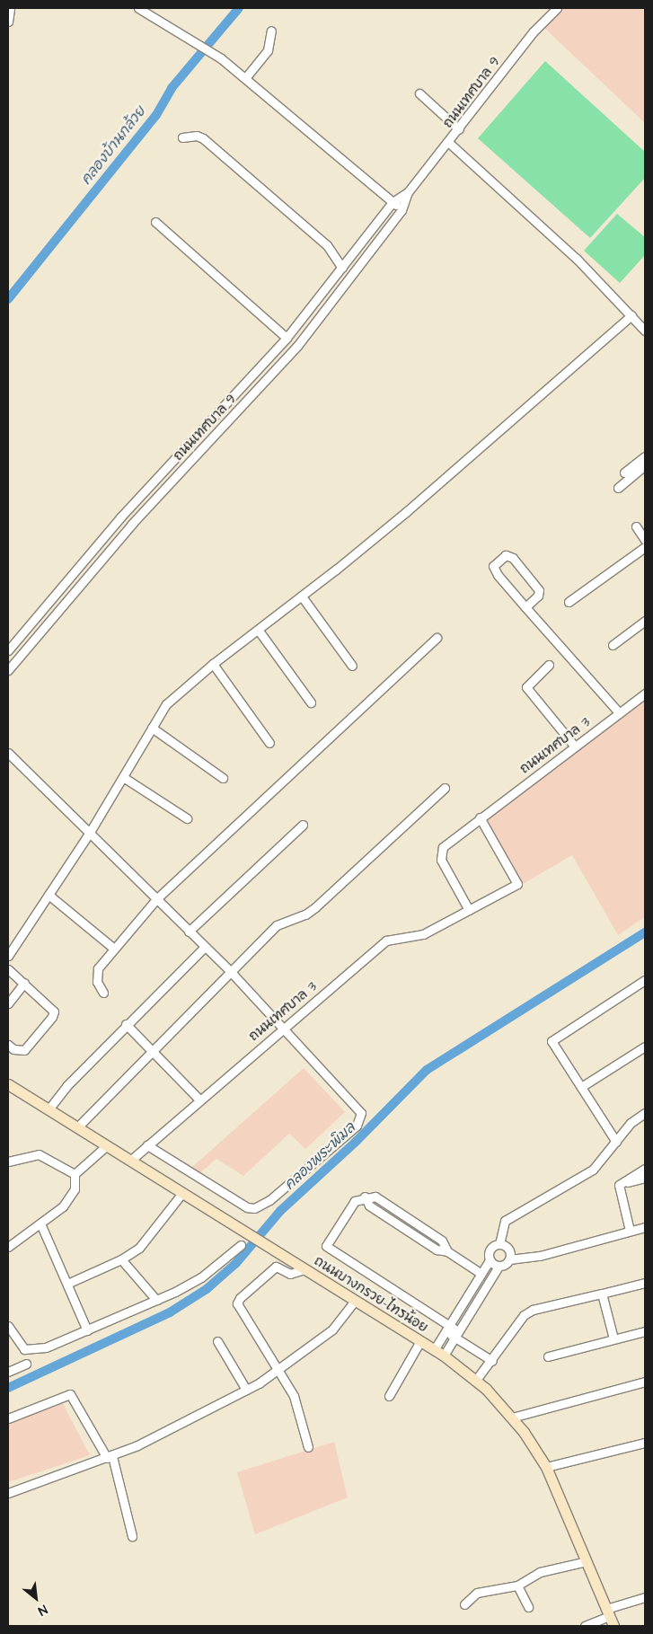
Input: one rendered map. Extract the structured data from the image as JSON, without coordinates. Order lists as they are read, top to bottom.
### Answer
{
  "streets": {
    "main road": ["ถนนบางกรวย-ไทรน้อย"],
    "street": ["ถนนเทศบาล 9", "ถนนเทศบาล 3"]
  },
  "crossings": [
    ["ถนนเทศบาล 3", "ถนนบางกรวย-ไทรน้อย"]
  ],
  "water": ["คลองบ้านกล้วย", "คลองพระพิมล"],
  "north": "bottom right"
}
